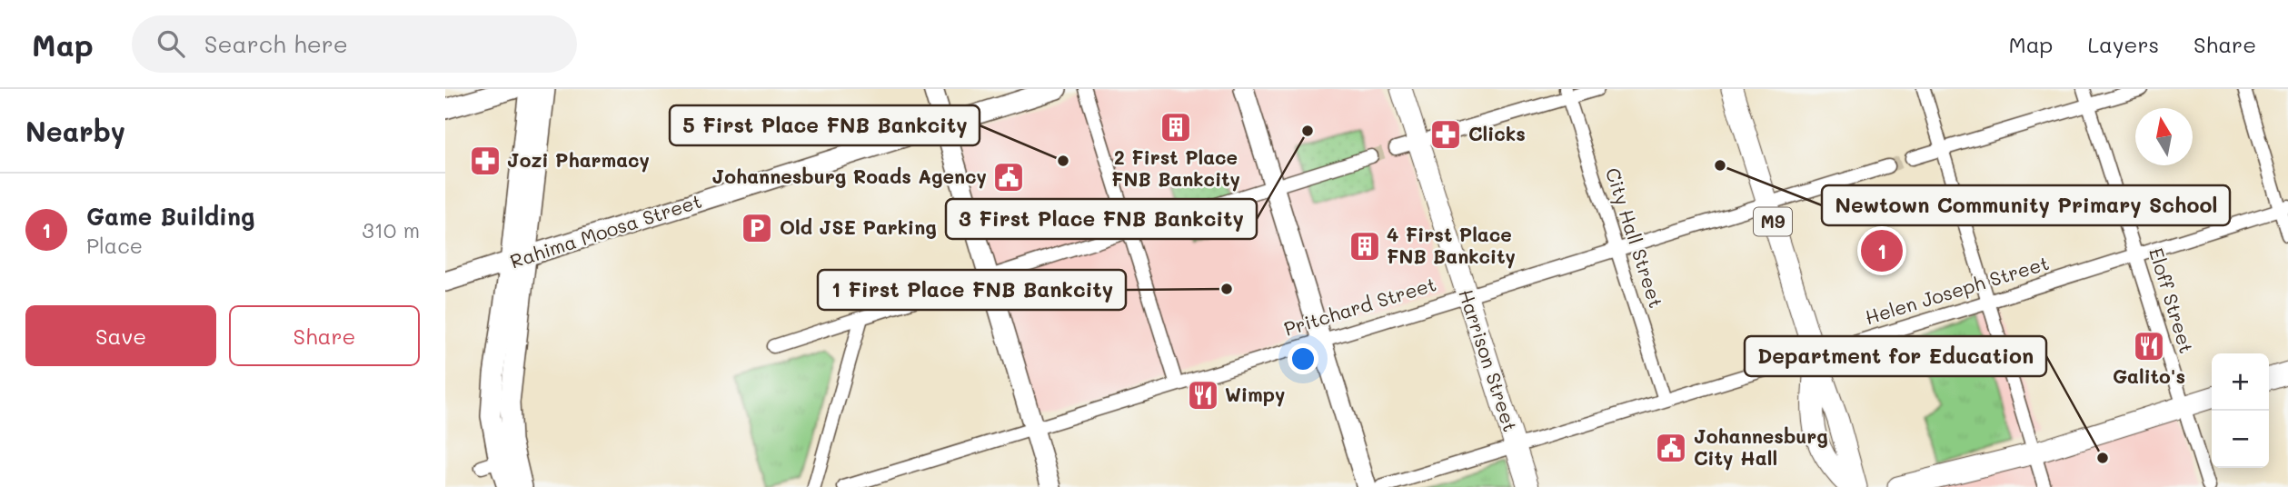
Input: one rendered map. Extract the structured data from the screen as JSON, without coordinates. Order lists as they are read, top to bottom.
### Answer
{
  "streets": {
    "main road": ["M9", "Harrison Street"],
    "street": [
      "Rahima Moosa Street",
      "City Hall Street",
      "Helen Joseph Street",
      "Eloff Street",
      "Pritchard Street"
    ]
  },
  "crossings": [
    ["M9", "Helen Joseph Street"],
    ["M9", "Pritchard Street"],
    ["City Hall Street", "Helen Joseph Street"],
    ["City Hall Street", "Pritchard Street"],
    ["Helen Joseph Street", "Eloff Street"],
    ["Helen Joseph Street", "Harrison Street"],
    ["Pritchard Street", "Harrison Street"]
  ],
  "places": {
    "building": ["2 First Place FNB Bankcity", "4 First Place FNB Bankcity"],
    "other": [
      "3 First Place FNB Bankcity",
      "5 First Place FNB Bankcity",
      "Newtown Community Primary School",
      "1 First Place FNB Bankcity",
      "Department for Education"
    ],
    "pharmacy": ["Clicks", "Jozi Pharmacy"],
    "public building": ["Johannesburg Roads Agency", "Johannesburg City Hall"],
    "parking": ["Old JSE Parking"],
    "restaurant": ["Galito's", "Wimpy"]
  },
  "north": "top",
  "page": {
    "header": "Map",
    "search": "Search here",
    "nav": ["Map", "Layers", "Share"],
    "heading": "Nearby",
    "list": [
      {
        "mark": "1",
        "name": "Game Building",
        "note": "Place",
        "value": "310 m"
      }
    ],
    "pins": "1",
    "buttons": ["Save", "Share"],
    "map_buttons": ["+", "−"]
  }
}
